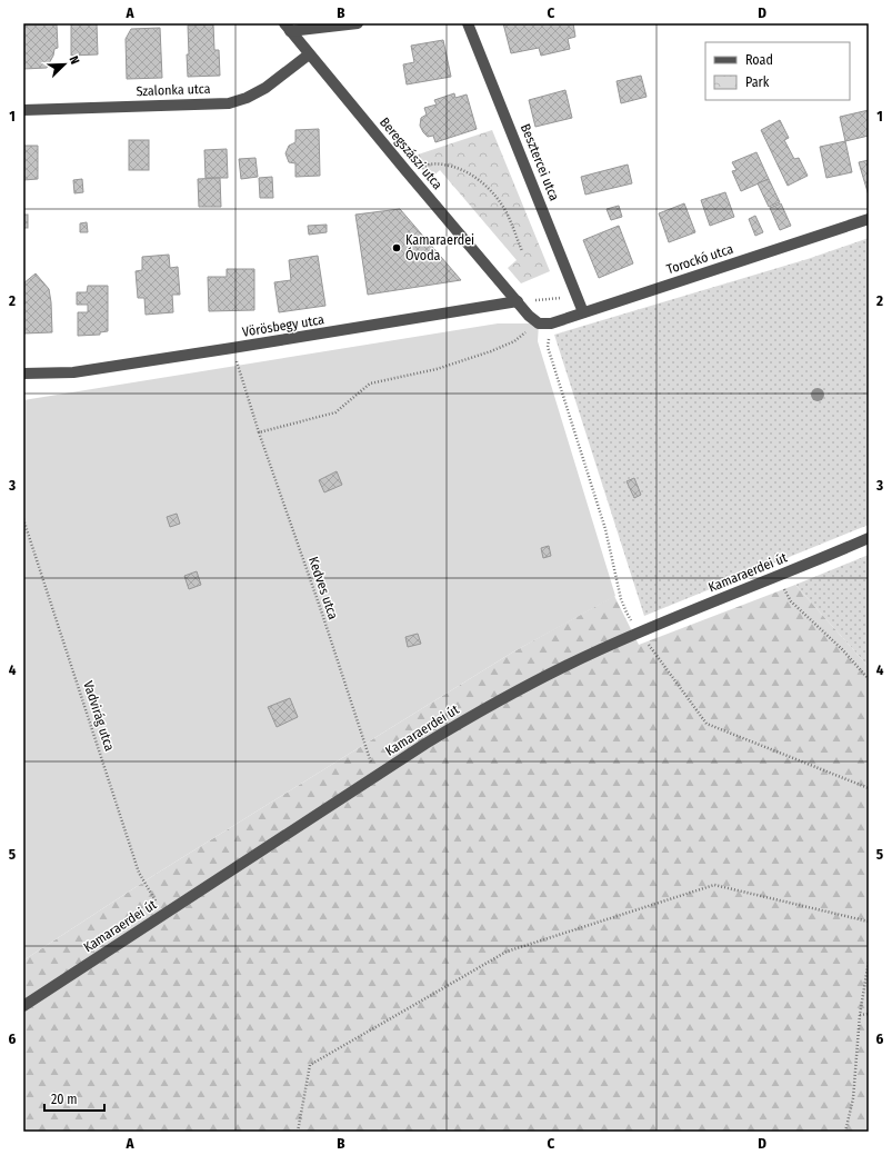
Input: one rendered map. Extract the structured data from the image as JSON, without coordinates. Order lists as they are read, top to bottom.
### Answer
{
  "streets": {
    "street": [
      "Szalonka utca",
      "Beregszászi utca",
      "Besztercei utca",
      "Torockó utca",
      "Vörösbegy utca",
      "Kamaraerdei út"
    ],
    "path": ["Kedves utca", "Vadvirág utca"]
  },
  "crossings": [
    ["Szalonka utca", "Beregszászi utca"],
    ["Beregszászi utca", "Vörösbegy utca"],
    ["Besztercei utca", "Torockó utca"],
    ["Vörösbegy utca", "Kedves utca"],
    ["Kamaraerdei út", "Vadvirág utca"]
  ],
  "places": ["Kamaraerdei Óvoda"],
  "legend": ["Road", "Park"],
  "scale_bar": "20 m",
  "north": "top right",
  "grid": {
    "columns": [
      "A",
      "B",
      "C",
      "D"
    ],
    "rows": [
      "1",
      "2",
      "3",
      "4",
      "5",
      "6"
    ]
  }
}
